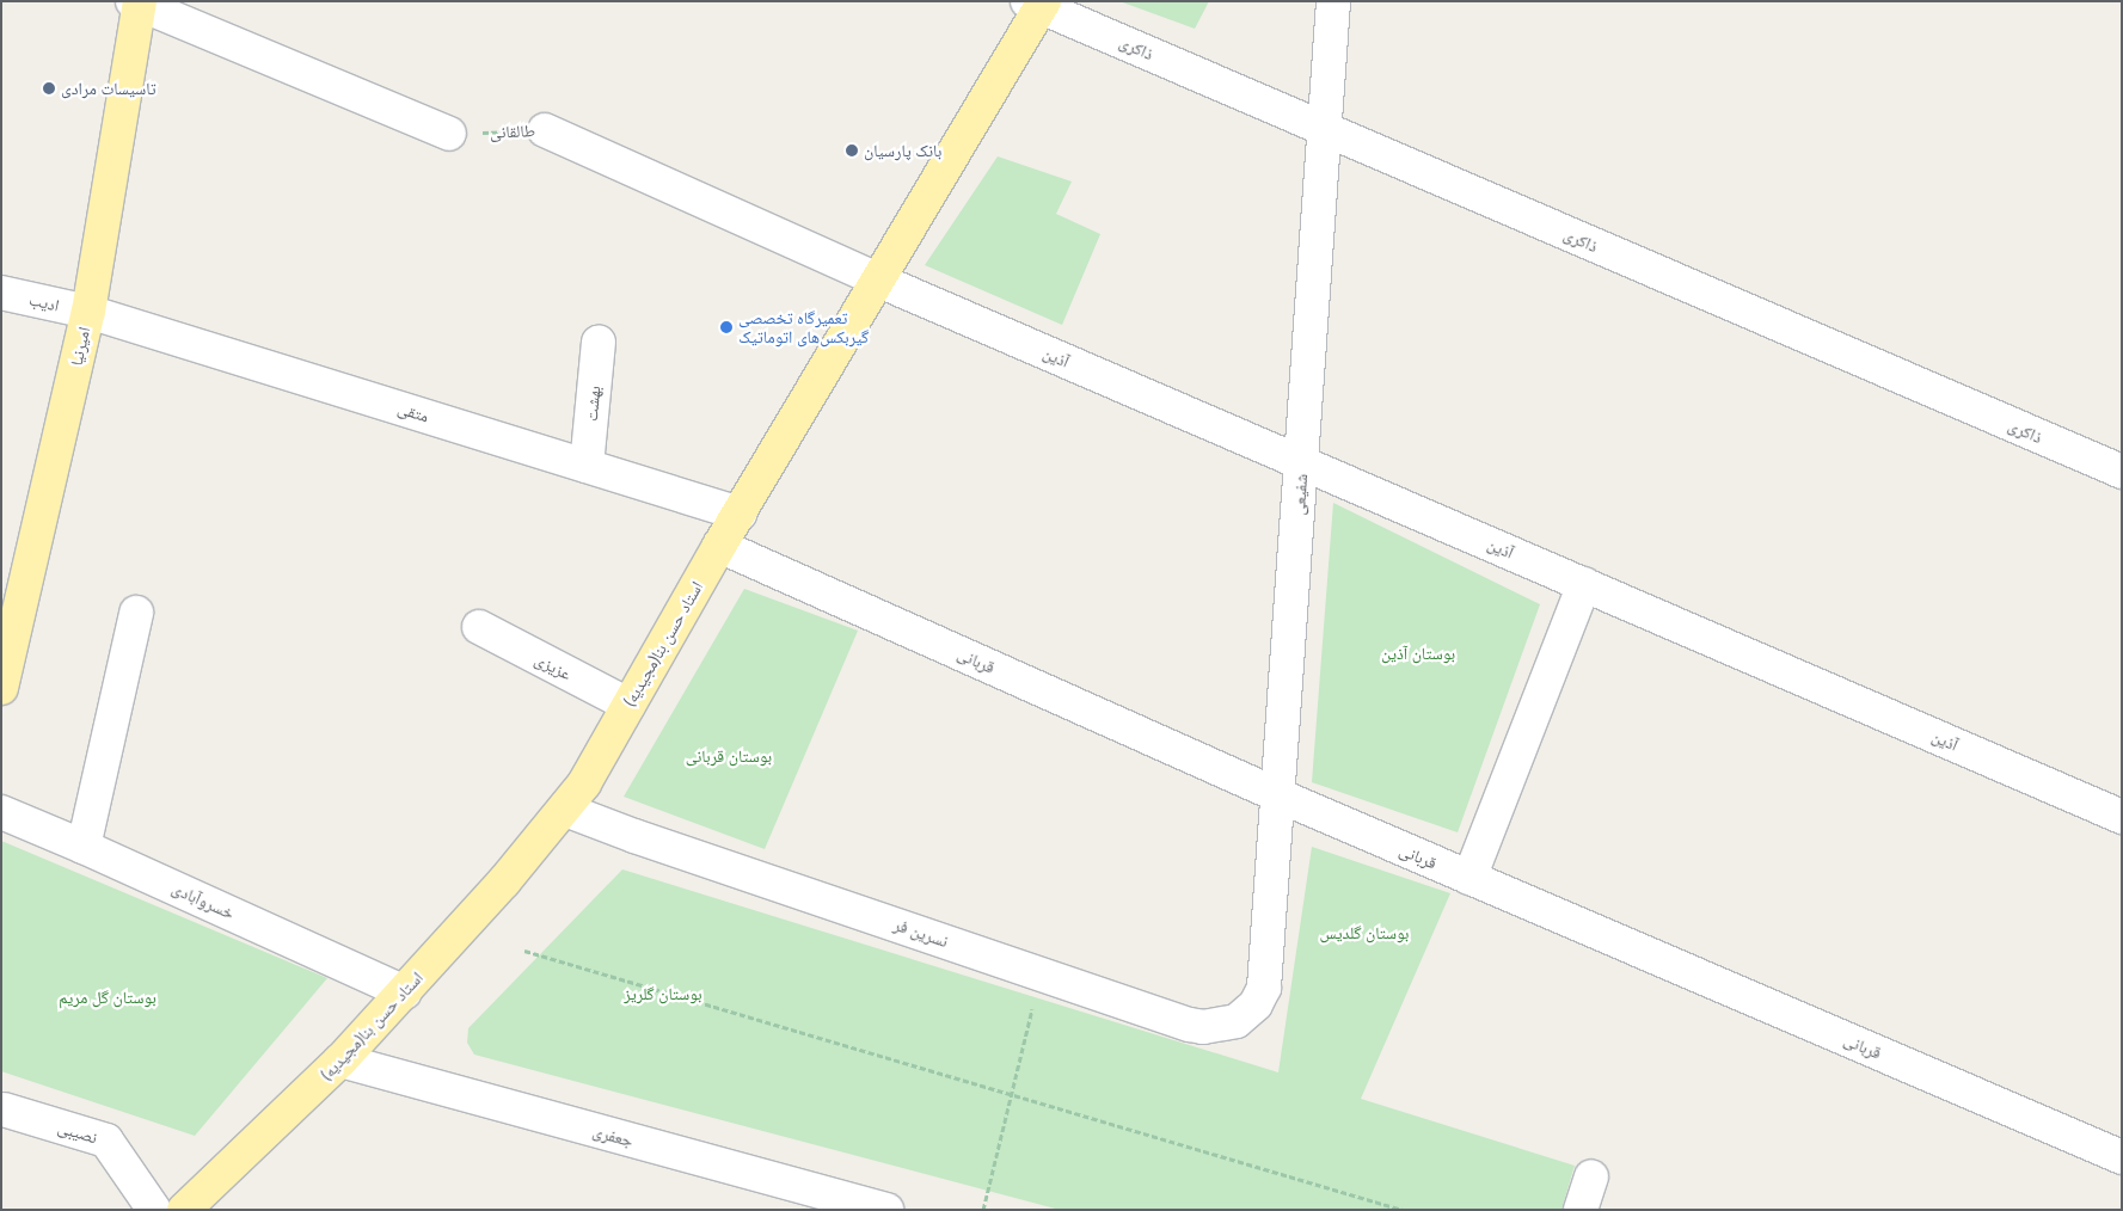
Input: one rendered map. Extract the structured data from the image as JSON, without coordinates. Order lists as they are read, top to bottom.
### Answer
{
  "streets": {
    "main road": ["امیرنیا", "استاد حسن بنا(مجیدیه)"],
    "street": [
      "ذاکری",
      "طالقانی",
      "ادیب",
      "آذین",
      "بهشت",
      "متقی",
      "شفیعی",
      "قربانی",
      "عزیزی",
      "خسروآبادی",
      "نسرین فر",
      "نصیبی",
      "جعفری"
    ]
  },
  "crossings": [
    ["ذاکری", "شفیعی"],
    ["ذاکری", "استاد حسن بنا(مجیدیه)"],
    ["طالقانی", "آذین"],
    ["طالقانی", "استاد حسن بنا(مجیدیه)"],
    ["ادیب", "امیرنیا"],
    ["ادیب", "متقی"],
    ["امیرنیا", "متقی"],
    ["آذین", "شفیعی"],
    ["آذین", "استاد حسن بنا(مجیدیه)"],
    ["بهشت", "متقی"],
    ["متقی", "استاد حسن بنا(مجیدیه)"],
    ["شفیعی", "قربانی"],
    ["شفیعی", "نسرین فر"],
    ["استاد حسن بنا(مجیدیه)", "قربانی"],
    ["استاد حسن بنا(مجیدیه)", "عزیزی"],
    ["استاد حسن بنا(مجیدیه)", "خسروآبادی"],
    ["استاد حسن بنا(مجیدیه)", "نسرین فر"],
    ["استاد حسن بنا(مجیدیه)", "جعفری"]
  ],
  "parks": [
    "بوستان آذین",
    "بوستان قربانی",
    "بوستان گلدیس",
    "بوستان گلریز",
    "بوستان گل مریم"
  ],
  "places": ["تاسیسات مرادی", "بانک پارسیان", "تعمیرگاه تخصصی گیربکس‌های اتوماتیک"]
}
